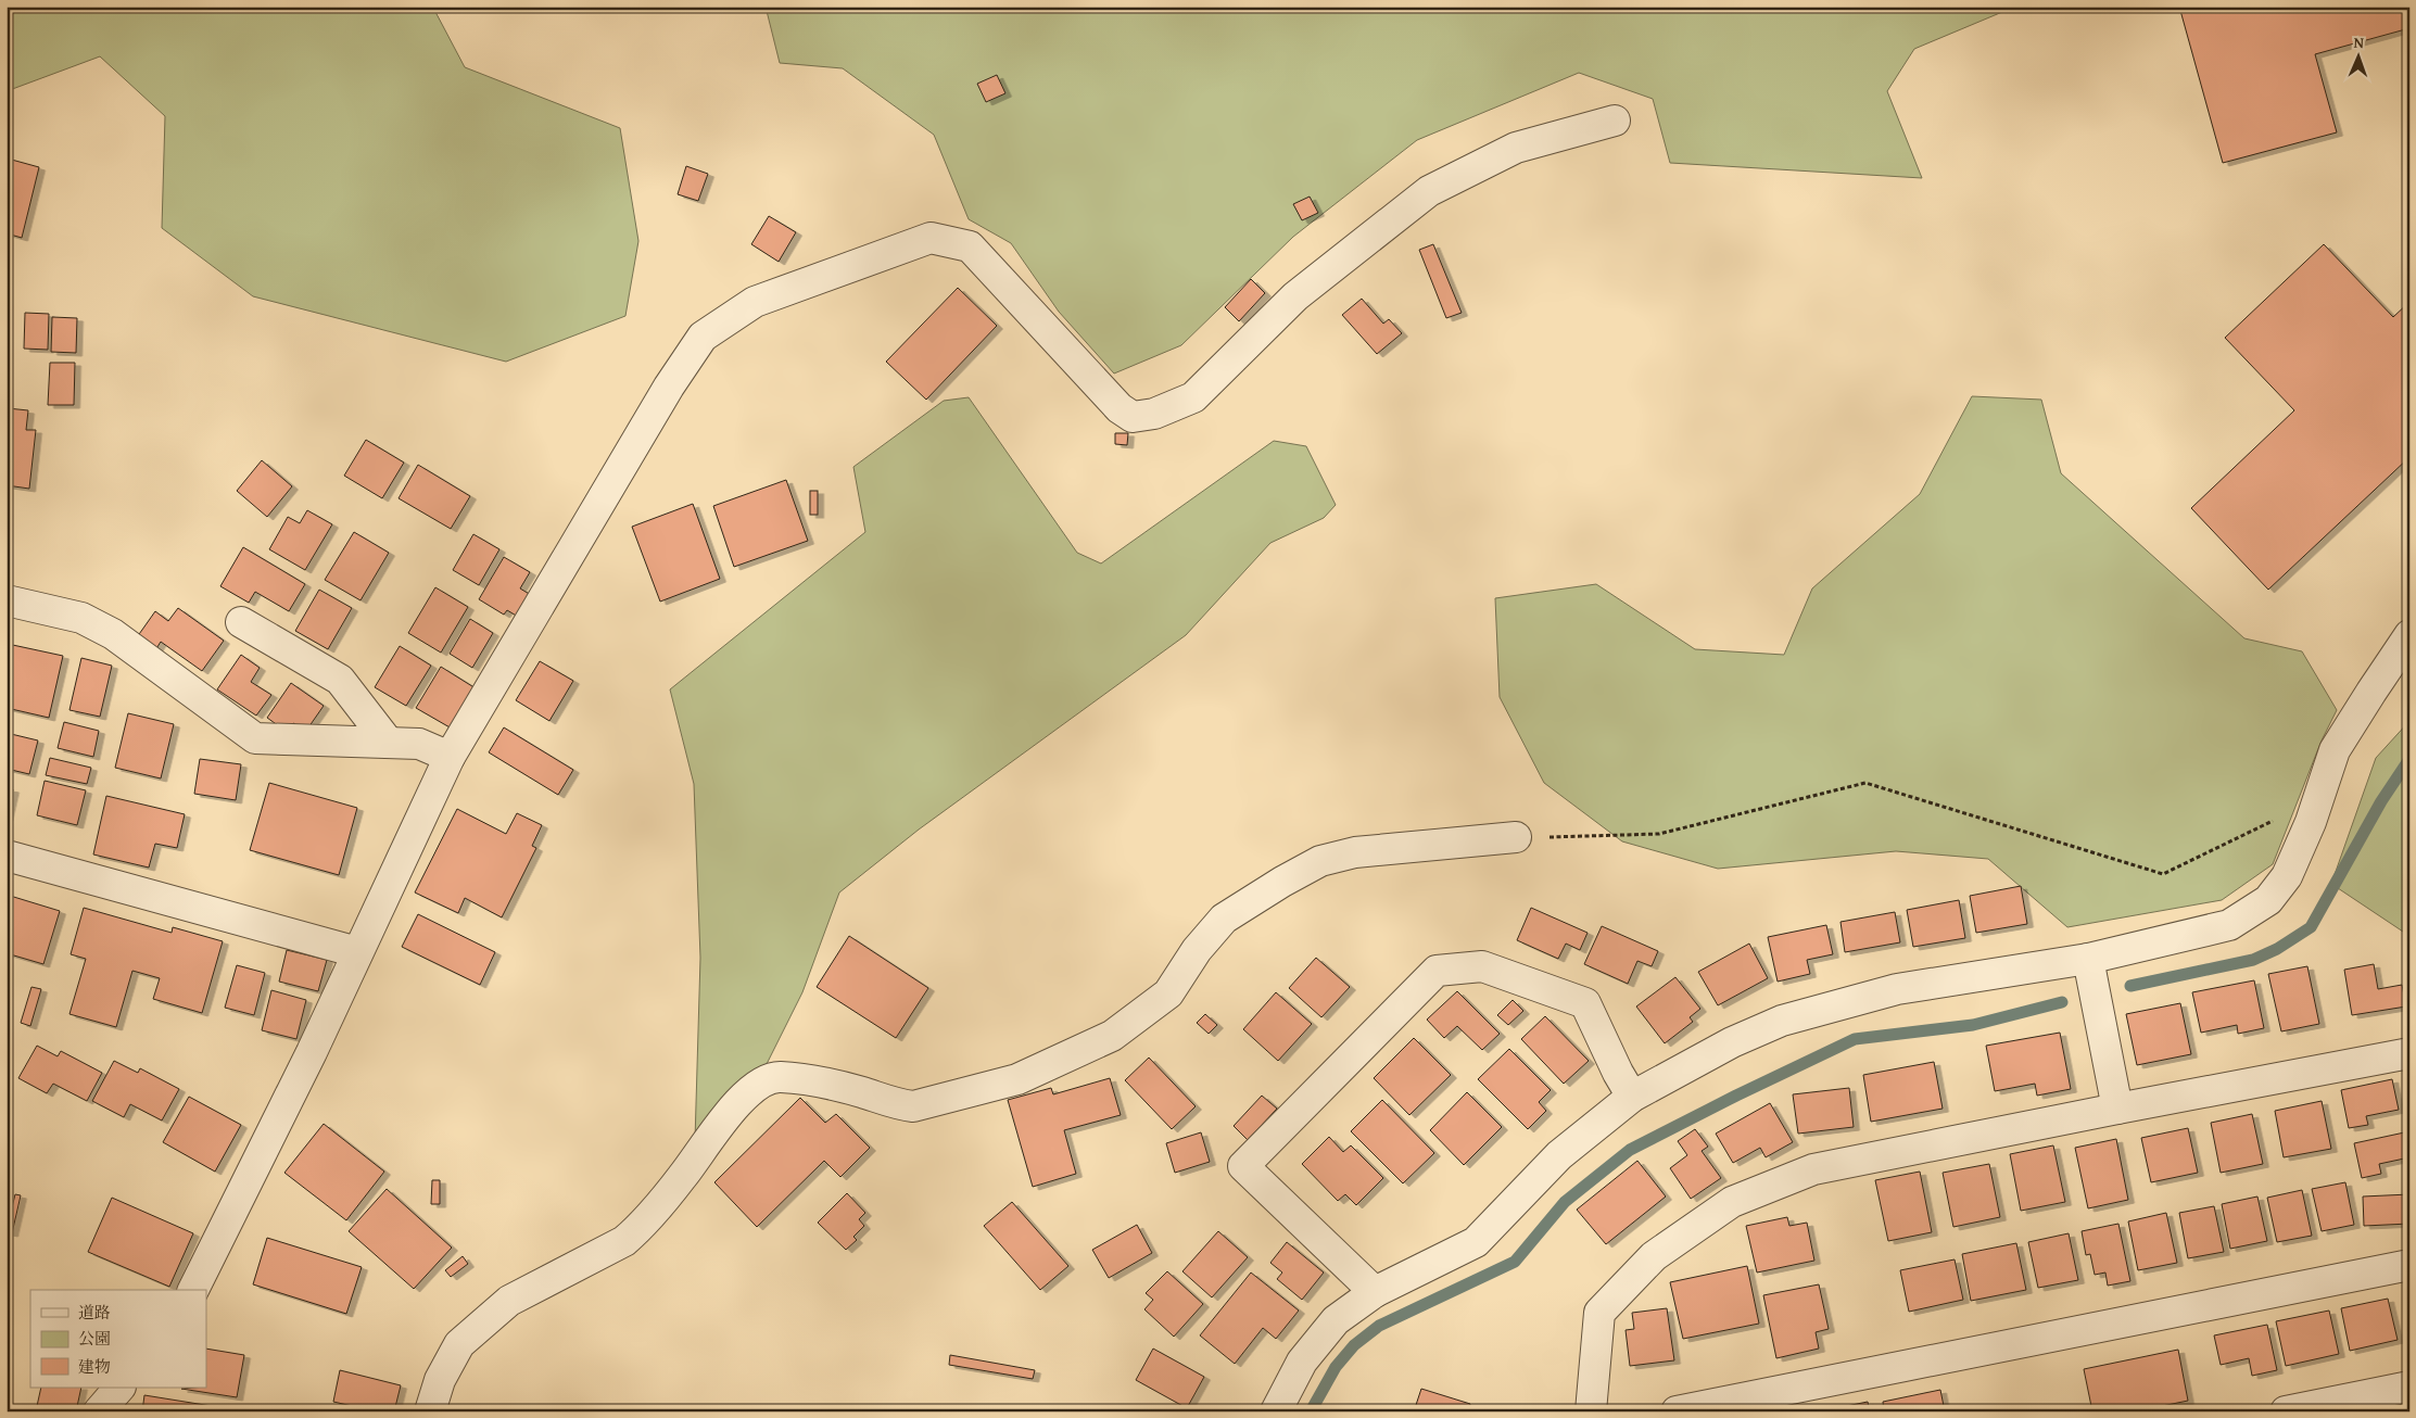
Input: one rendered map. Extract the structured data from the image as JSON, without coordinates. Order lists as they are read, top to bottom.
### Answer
{
  "legend": ["道路", "公園", "建物"],
  "north": "top"
}
